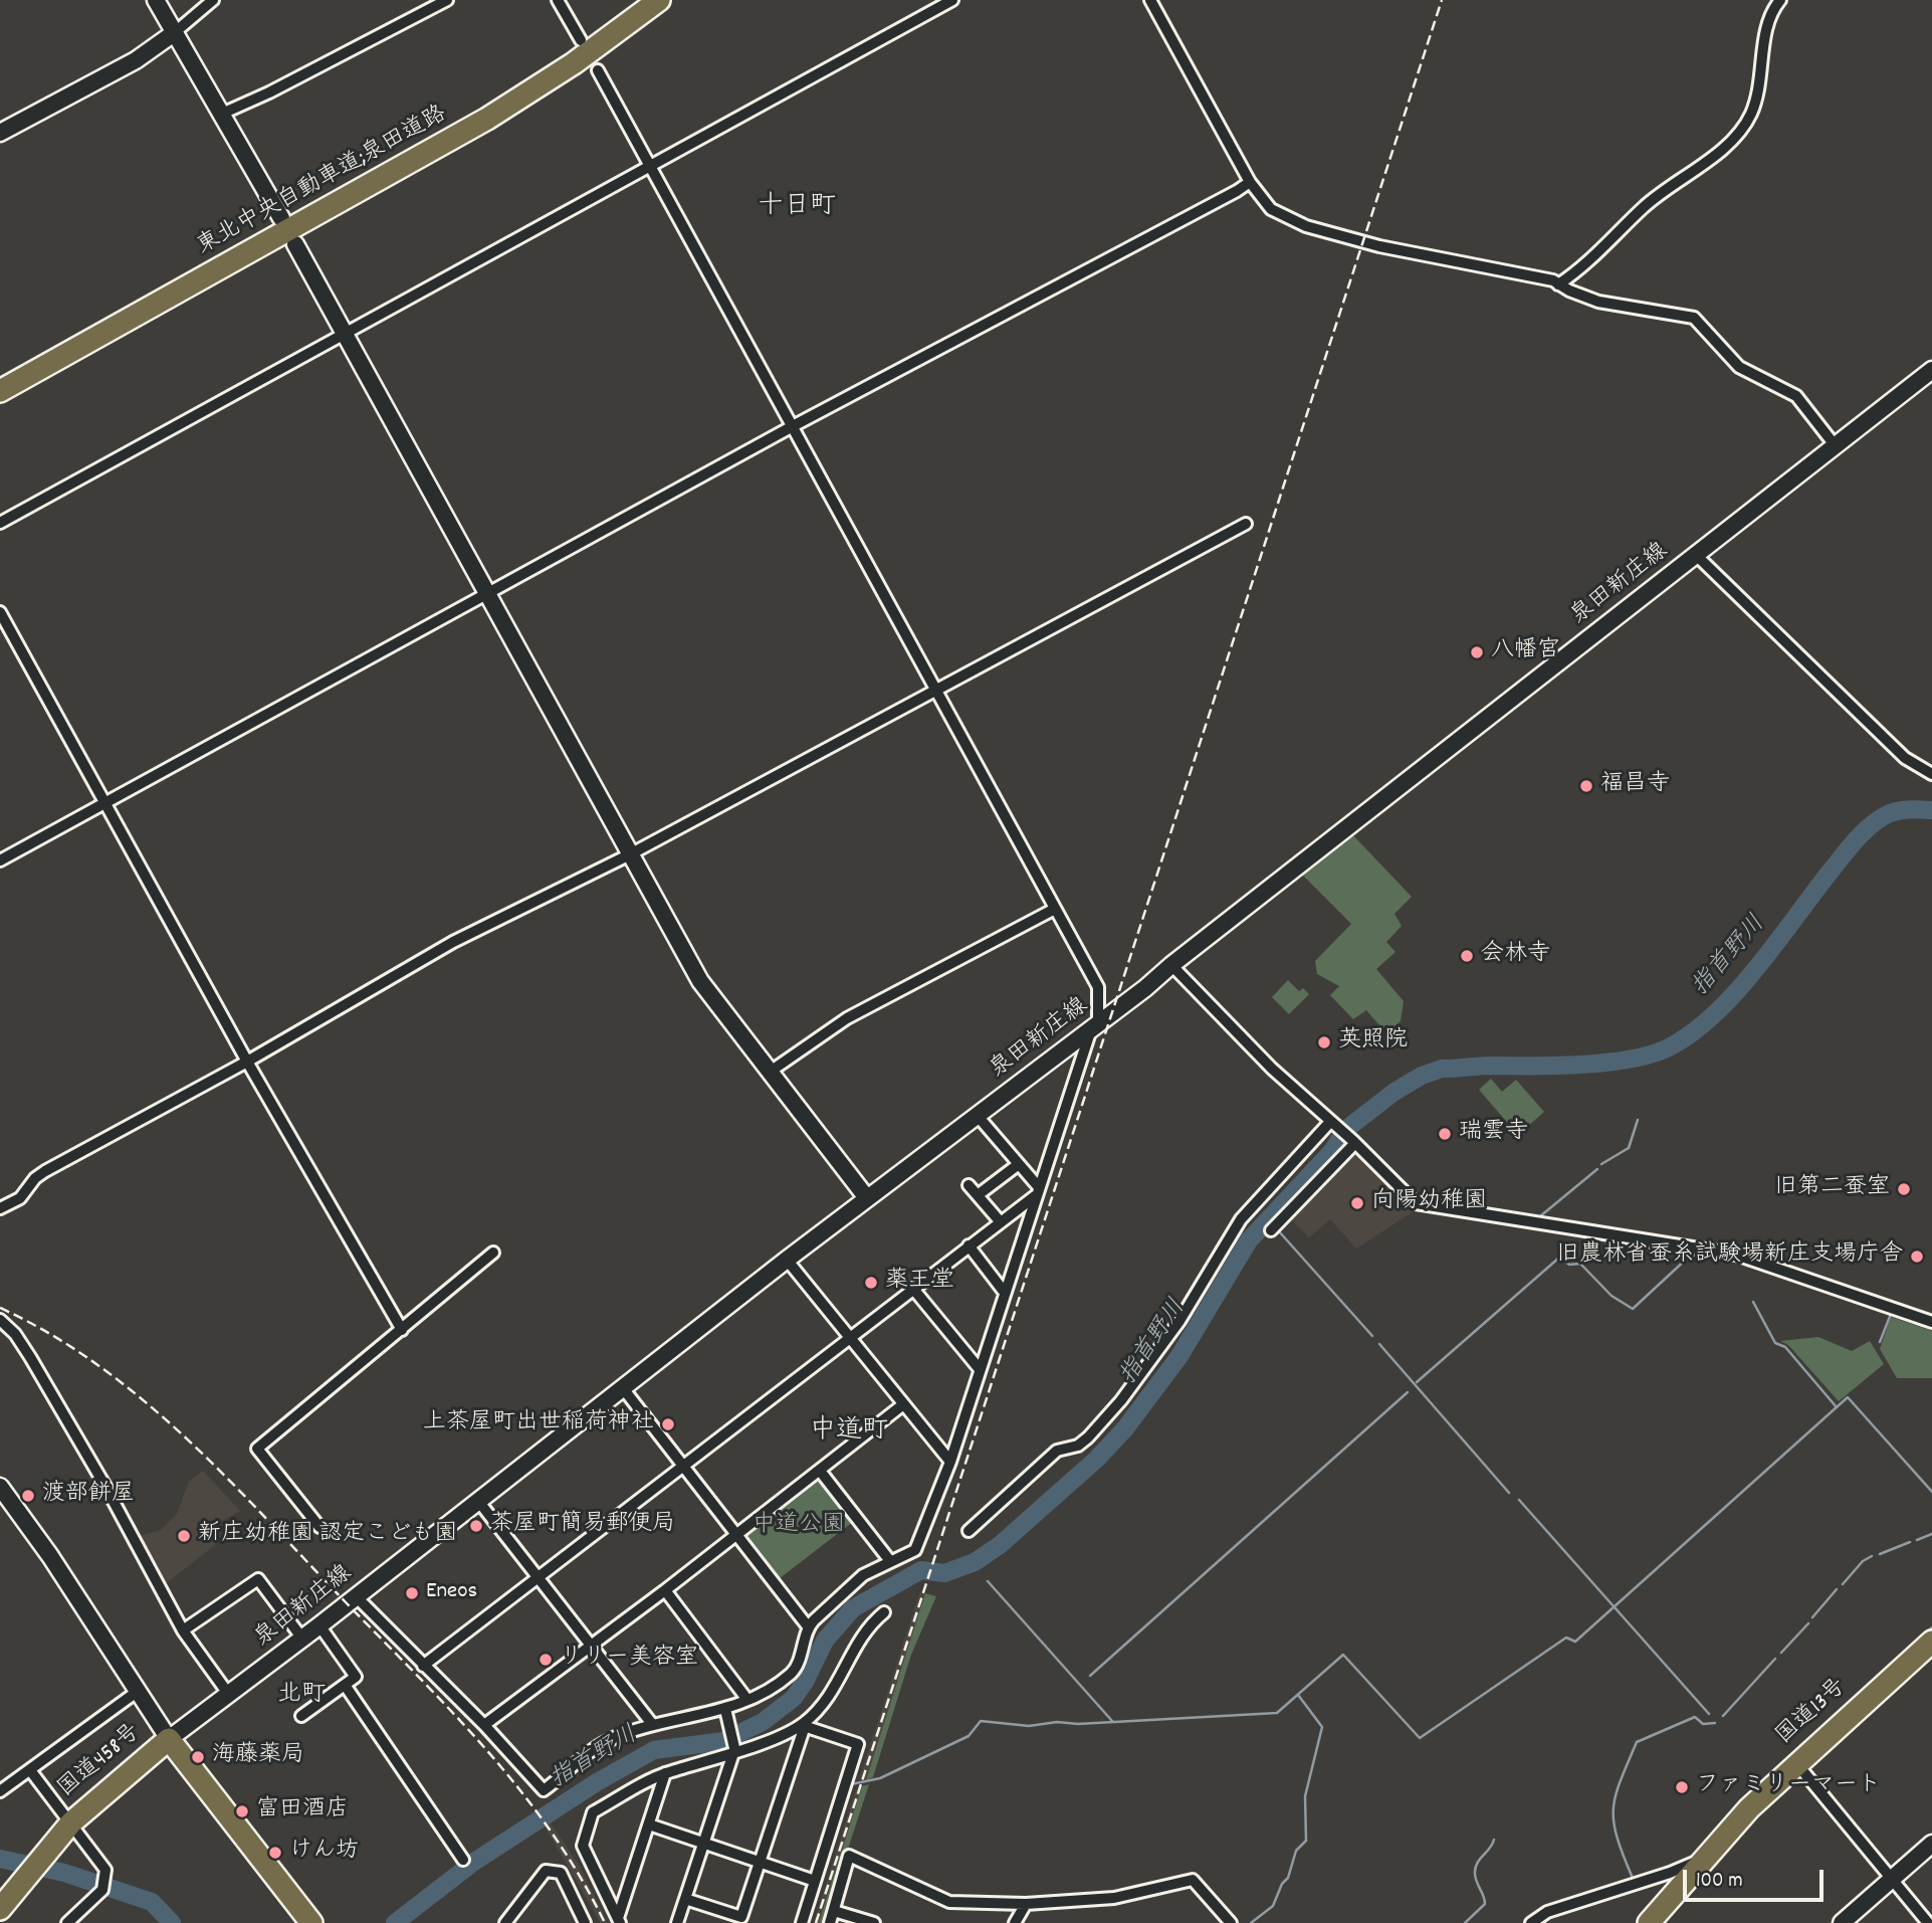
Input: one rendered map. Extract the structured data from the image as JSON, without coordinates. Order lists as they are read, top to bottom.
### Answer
{
  "streets": {
    "highway": ["東北中央自動車道;泉田道路", "国道13号", "国道458号"],
    "main road": ["泉田新庄線"]
  },
  "crossings": [
    ["泉田新庄線", "国道458号"]
  ],
  "districts": ["十日町", "中道町", "北町"],
  "water": ["指首野川"],
  "parks": ["中道公園"],
  "places": [
    "八幡宮",
    "福昌寺",
    "会林寺",
    "英照院",
    "瑞雲寺",
    "旧第二蚕室",
    "向陽幼稚園",
    "旧農林省蚕糸試験場新庄支場庁舎",
    "薬王堂",
    "上茶屋町出世稲荷神社",
    "渡部餅屋",
    "茶屋町簡易郵便局",
    "新庄幼稚園 認定こども園",
    "Eneos",
    "リリー美容室",
    "海藤薬局",
    "ファミリーマート",
    "富田酒店",
    "けん坊"
  ],
  "scale_bar": "100 m"
}
